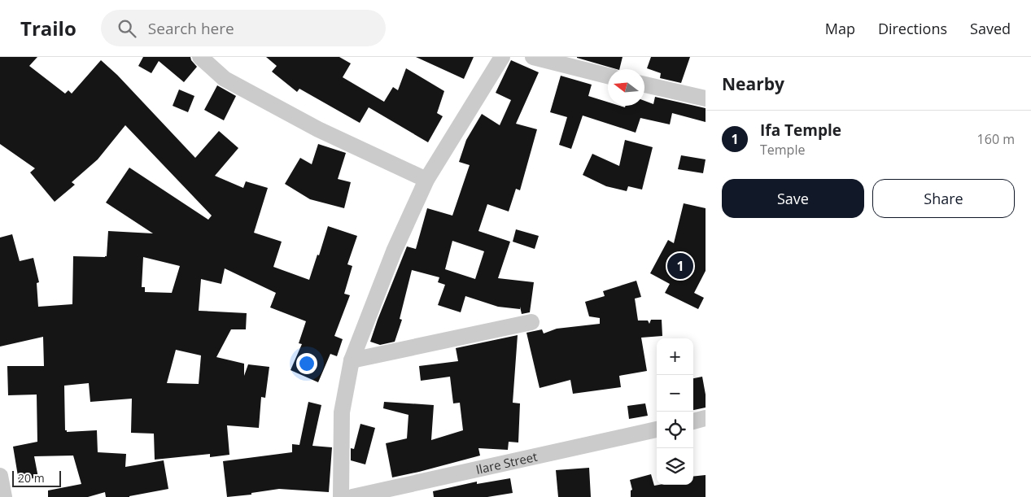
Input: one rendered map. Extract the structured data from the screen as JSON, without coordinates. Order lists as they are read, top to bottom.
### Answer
{
  "streets": {
    "street": ["Ilare Street"]
  },
  "scale_bar": "20 m",
  "north": "left",
  "page": {
    "header": "Trailo",
    "search": "Search here",
    "nav": ["Map", "Directions", "Saved"],
    "heading": "Nearby",
    "list": [
      {
        "mark": "1",
        "name": "Ifa Temple",
        "note": "Temple",
        "value": "160 m"
      }
    ],
    "buttons": ["Save", "Share"],
    "pins": "1",
    "map_buttons": ["+", "−"],
    "scale": "20 m"
  }
}
